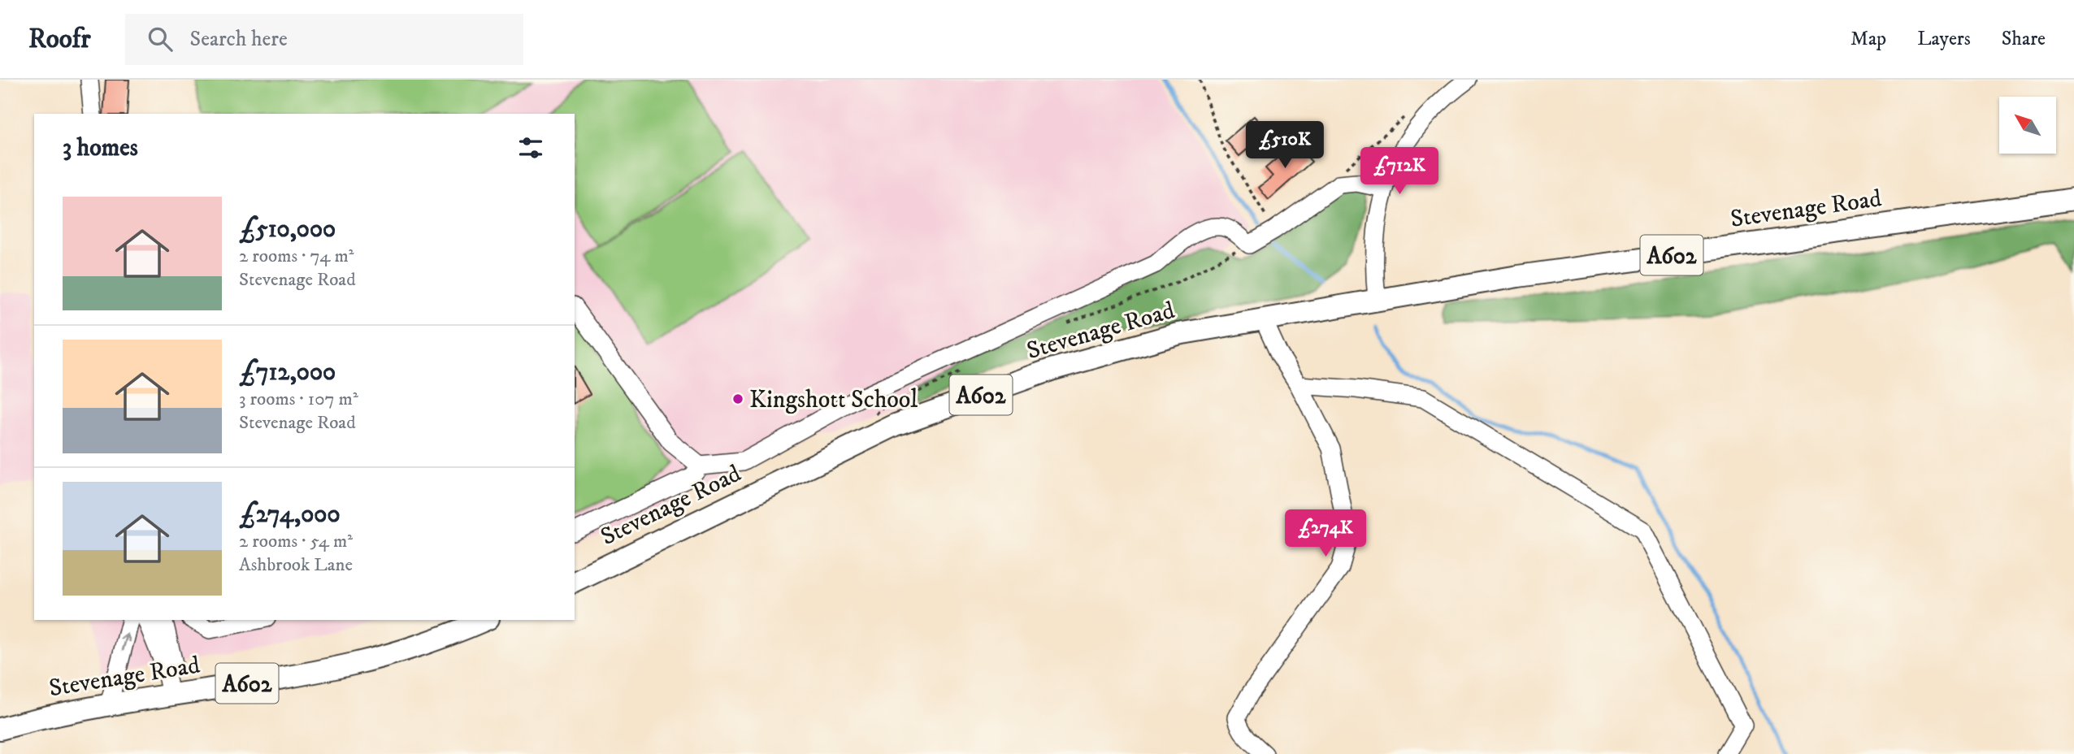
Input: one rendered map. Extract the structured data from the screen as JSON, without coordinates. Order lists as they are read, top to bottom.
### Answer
{
  "streets": {
    "main road": ["Stevenage Road", "A602"]
  },
  "places": ["Kingshott School"],
  "north": "top left",
  "page": {
    "header": "Roofr",
    "search": "Search here",
    "nav": ["Map", "Layers", "Share"],
    "heading": "3 homes",
    "price": ["£510K", "£712K", "£274K"],
    "list": [
      {
        "name": "£510,000",
        "note": "2 rooms · 74 m² · Stevenage Road"
      },
      {
        "name": "£712,000",
        "note": "3 rooms · 107 m² · Stevenage Road"
      },
      {
        "name": "£274,000",
        "note": "2 rooms · 54 m² · Ashbrook Lane"
      }
    ]
  }
}
